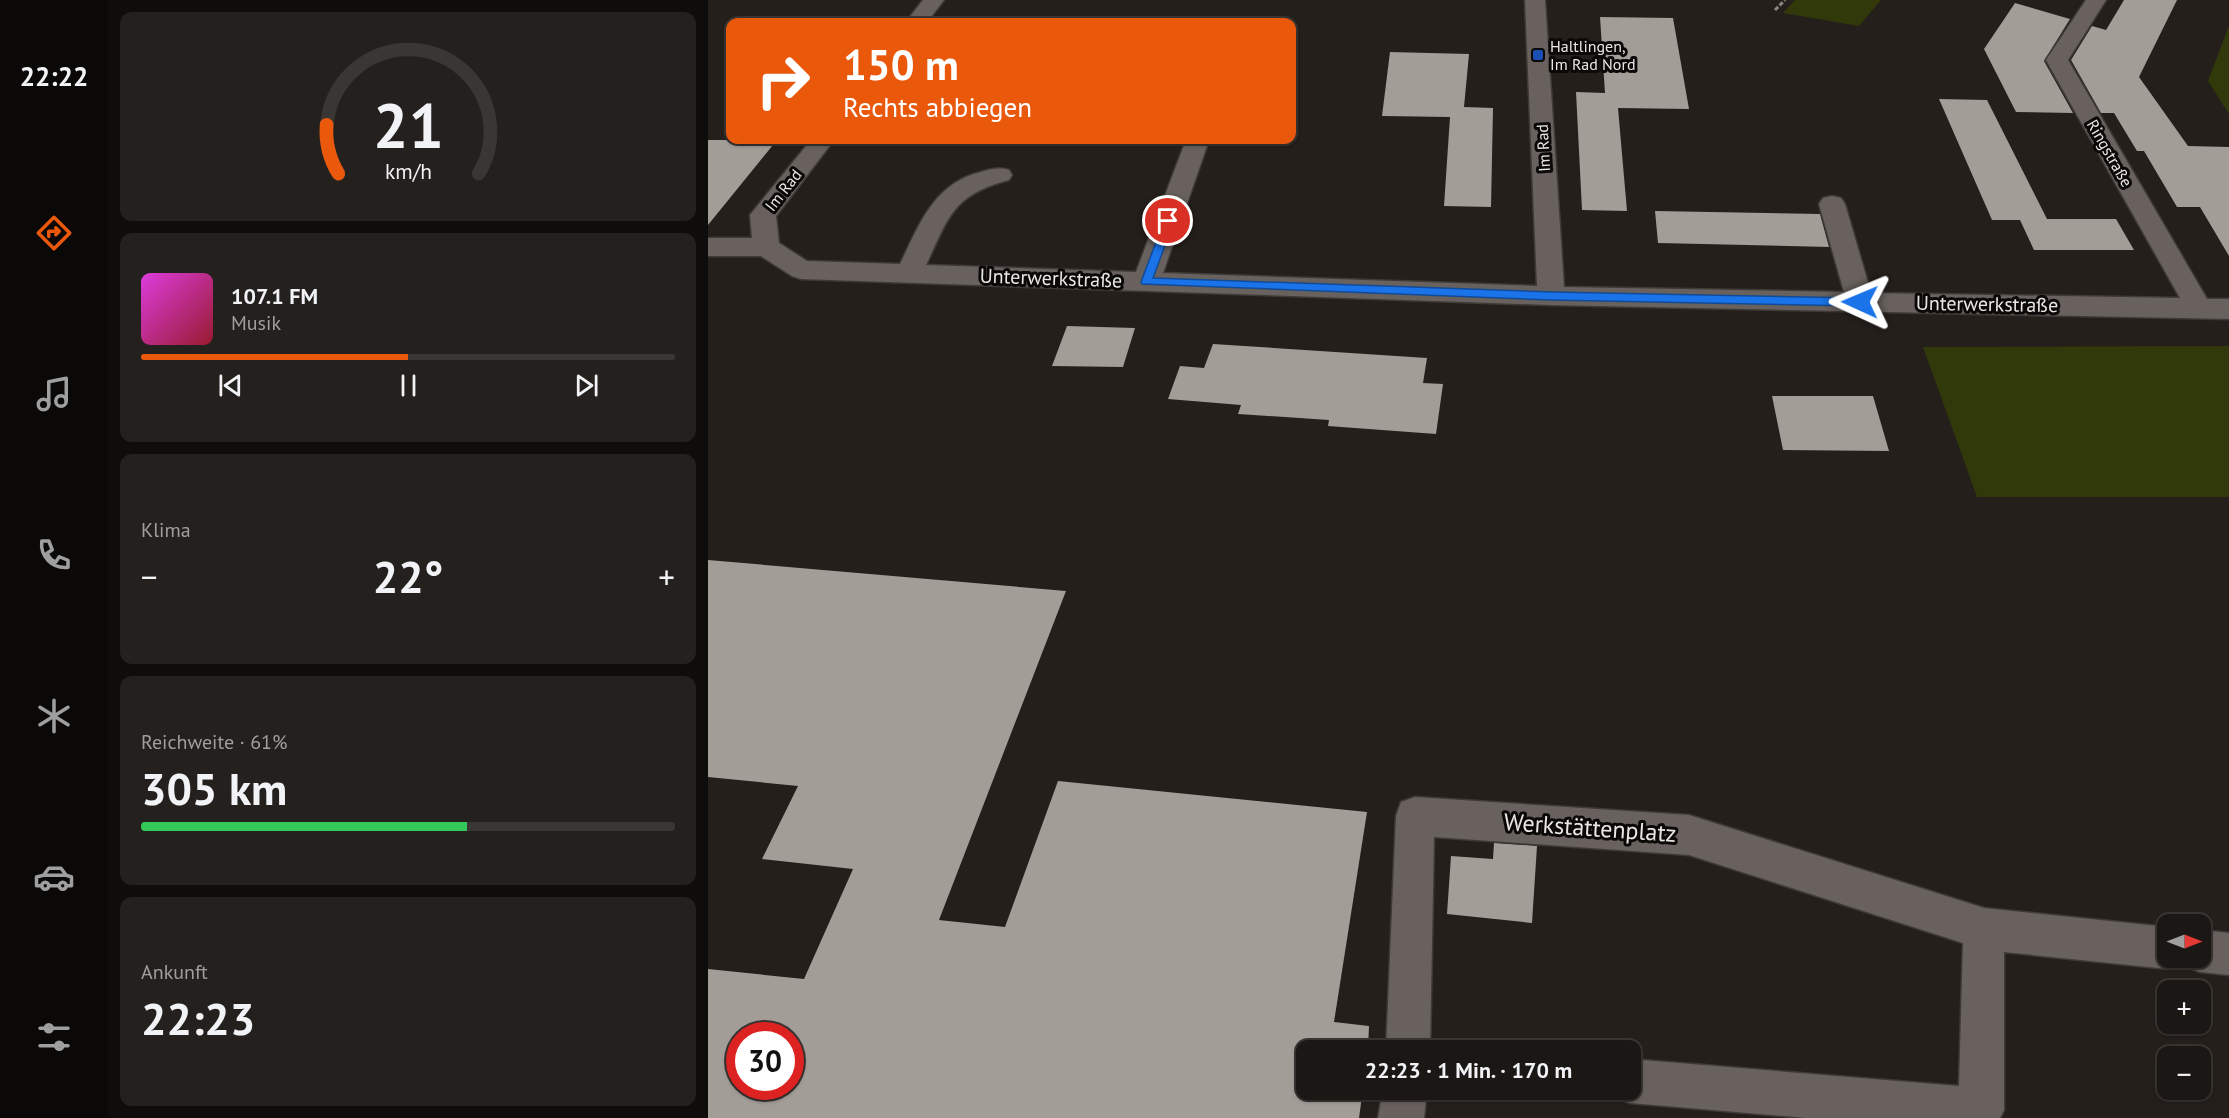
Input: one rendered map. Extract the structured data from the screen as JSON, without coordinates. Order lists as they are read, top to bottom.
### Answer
{
  "streets": {
    "street": [
      "Im Rad",
      "Ringstraße",
      "Unterwerkstraße",
      "Werkstättenplatz"
    ]
  },
  "crossings": [
    ["Im Rad", "Unterwerkstraße"],
    ["Ringstraße", "Unterwerkstraße"]
  ],
  "places": {
    "transit": ["Haltlingen, Im Rad Nord"]
  },
  "north": "right",
  "page": {
    "tabs": "22:22",
    "turn": ["150 m", "Rechts abbiegen"],
    "song": ["107.1 FM", "Musik"],
    "tile": [
      "Klima",
      ["Reichweite · 61%", "305 km"],
      ["Ankunft", "22:23"]
    ],
    "heat": ["−", "22°", "+"],
    "map_buttons": ["+", "−"],
    "limit": "30",
    "trip": "22:23 · 1 Min. · 170 m",
    "gauge": ["21", "km/h"]
  }
}
